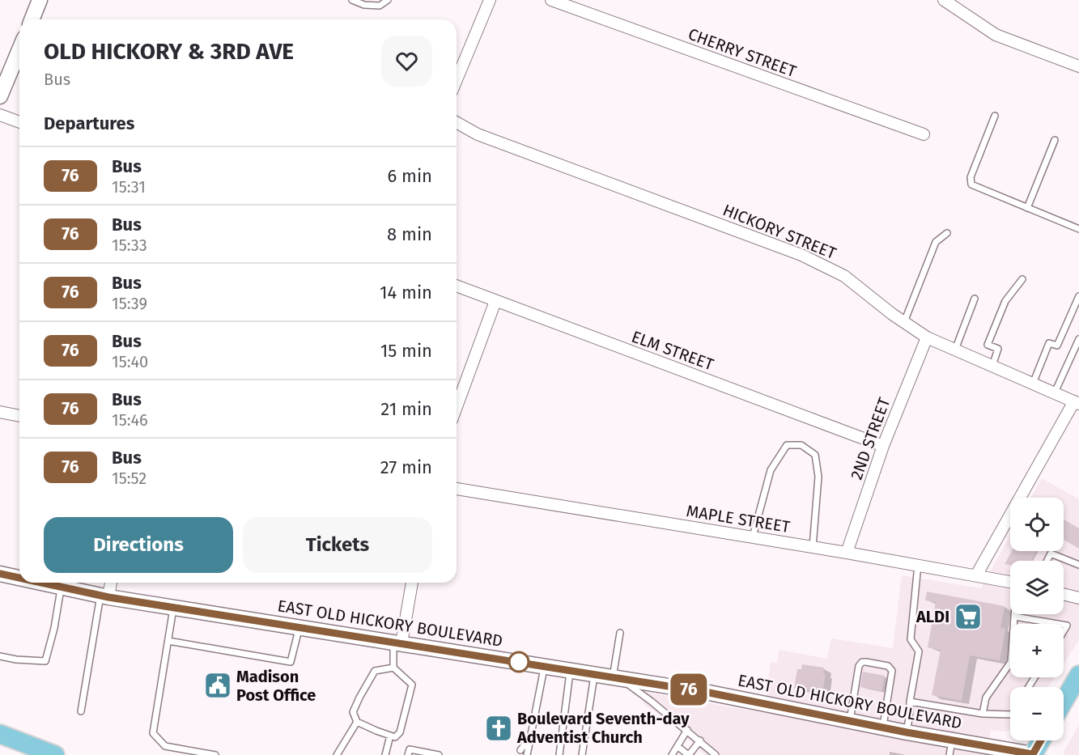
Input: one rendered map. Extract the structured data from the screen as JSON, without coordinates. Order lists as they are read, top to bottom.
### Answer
{
  "streets": {
    "street": [
      "CHERRY STREET",
      "HICKORY STREET",
      "ELM STREET",
      "2ND STREET",
      "MAPLE STREET",
      "EAST OLD HICKORY BOULEVARD"
    ]
  },
  "crossings": [
    ["HICKORY STREET", "2ND STREET"],
    ["ELM STREET", "2ND STREET"],
    ["2ND STREET", "MAPLE STREET"]
  ],
  "places": {
    "supermarket": ["ALDI"],
    "public building": ["Madison Post Office"],
    "church": ["Boulevard Seventh-day Adventist Church"]
  },
  "lines": ["bus line 76"],
  "page": {
    "on_map": "76",
    "heading": [
      ["OLD HICKORY & 3RD AVE", "Bus"],
      "Departures"
    ],
    "list": [
      {
        "mark": "76",
        "name": "Bus",
        "note": "15:31",
        "value": "6 min"
      },
      {
        "mark": "76",
        "name": "Bus",
        "note": "15:33",
        "value": "8 min"
      },
      {
        "mark": "76",
        "name": "Bus",
        "note": "15:39",
        "value": "14 min"
      },
      {
        "mark": "76",
        "name": "Bus",
        "note": "15:40",
        "value": "15 min"
      },
      {
        "mark": "76",
        "name": "Bus",
        "note": "15:46",
        "value": "21 min"
      },
      {
        "mark": "76",
        "name": "Bus",
        "note": "15:52",
        "value": "27 min"
      }
    ],
    "map_buttons": ["+", "−"],
    "buttons": ["Directions", "Tickets"]
  }
}
